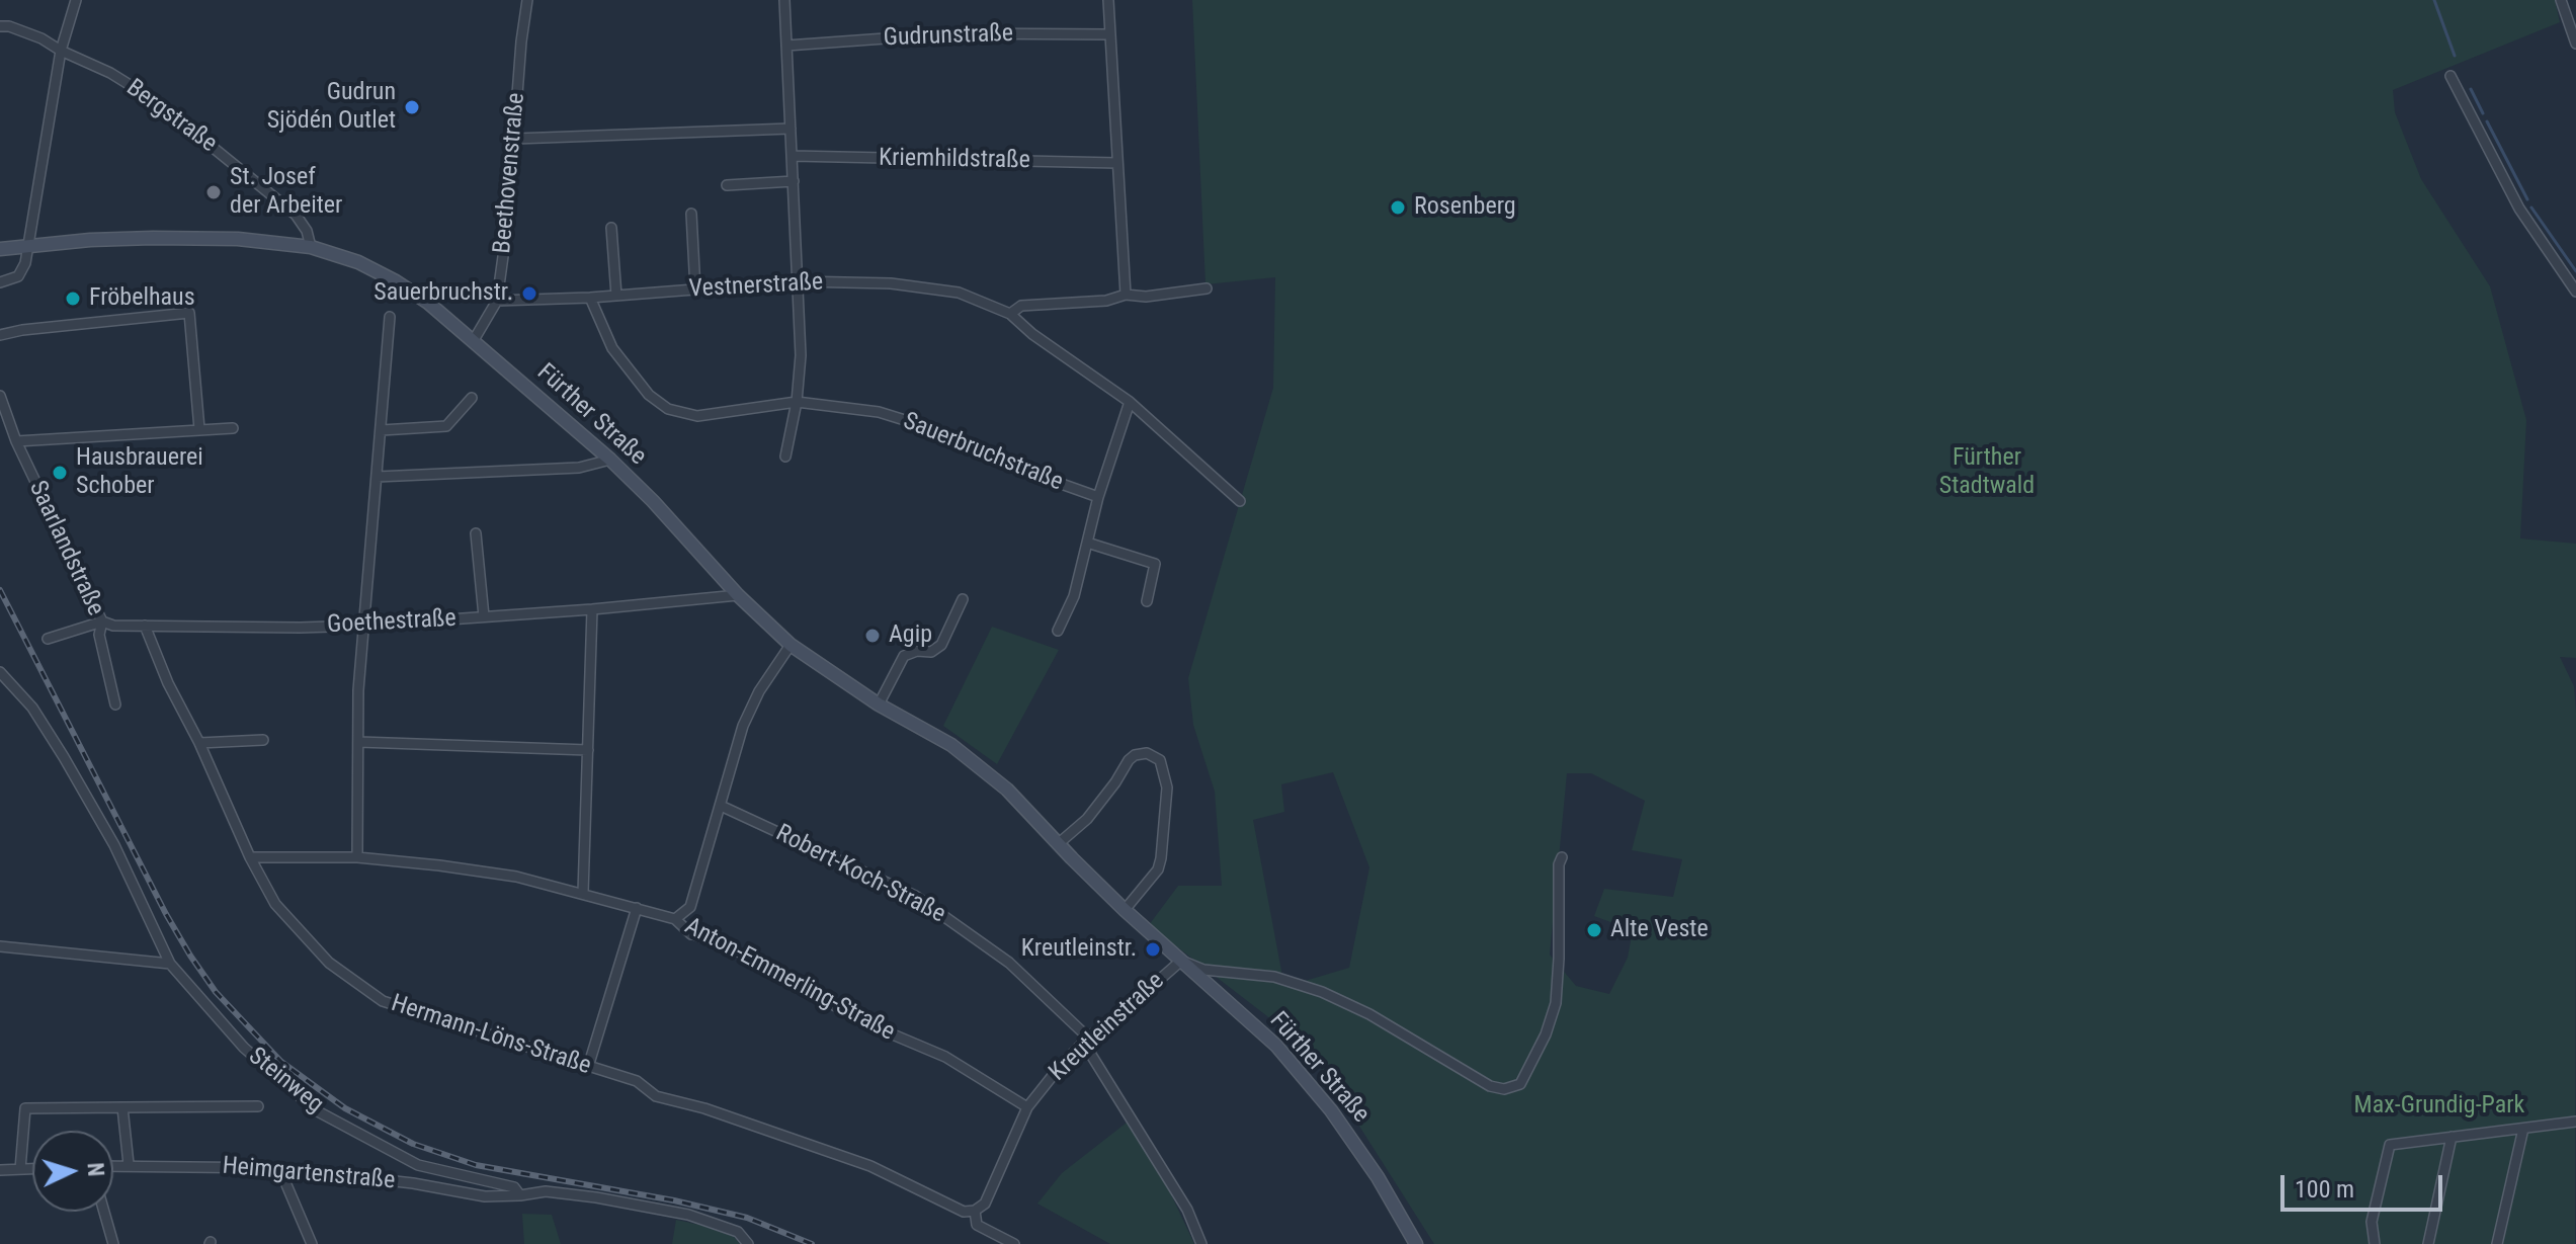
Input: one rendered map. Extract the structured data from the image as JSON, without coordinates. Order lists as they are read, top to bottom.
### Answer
{
  "streets": {
    "main road": ["Fürther Straße"],
    "street": [
      "Gudrunstraße",
      "Bergstraße",
      "Kriemhildstraße",
      "Beethovenstraße",
      "Vestnerstraße",
      "Sauerbruchstraße",
      "Saarlandstraße",
      "Goethestraße",
      "Robert-Koch-Straße",
      "Anton-Emmerling-Straße",
      "Kreutleinstraße",
      "Hermann-Löns-Straße",
      "Steinweg",
      "Heimgartenstraße"
    ]
  },
  "crossings": [
    ["Bergstraße", "Fürther Straße"],
    ["Beethovenstraße", "Vestnerstraße"],
    ["Beethovenstraße", "Fürther Straße"],
    ["Vestnerstraße", "Sauerbruchstraße"],
    ["Fürther Straße", "Goethestraße"],
    ["Fürther Straße", "Kreutleinstraße"],
    ["Saarlandstraße", "Goethestraße"],
    ["Goethestraße", "Hermann-Löns-Straße"],
    ["Robert-Koch-Straße", "Kreutleinstraße"],
    ["Anton-Emmerling-Straße", "Kreutleinstraße"],
    ["Anton-Emmerling-Straße", "Hermann-Löns-Straße"],
    ["Kreutleinstraße", "Hermann-Löns-Straße"],
    ["Steinweg", "Heimgartenstraße"]
  ],
  "parks": ["Fürther Stadtwald", "Max-Grundig-Park"],
  "places": [
    "Gudrun Sjödén Outlet",
    "St. Josef der Arbeiter",
    "Rosenberg",
    "Sauerbruchstr.",
    "Fröbelhaus",
    "Hausbrauerei Schober",
    "Agip",
    "Alte Veste",
    "Kreutleinstr."
  ],
  "scale_bar": "100 m",
  "north": "right"
}
